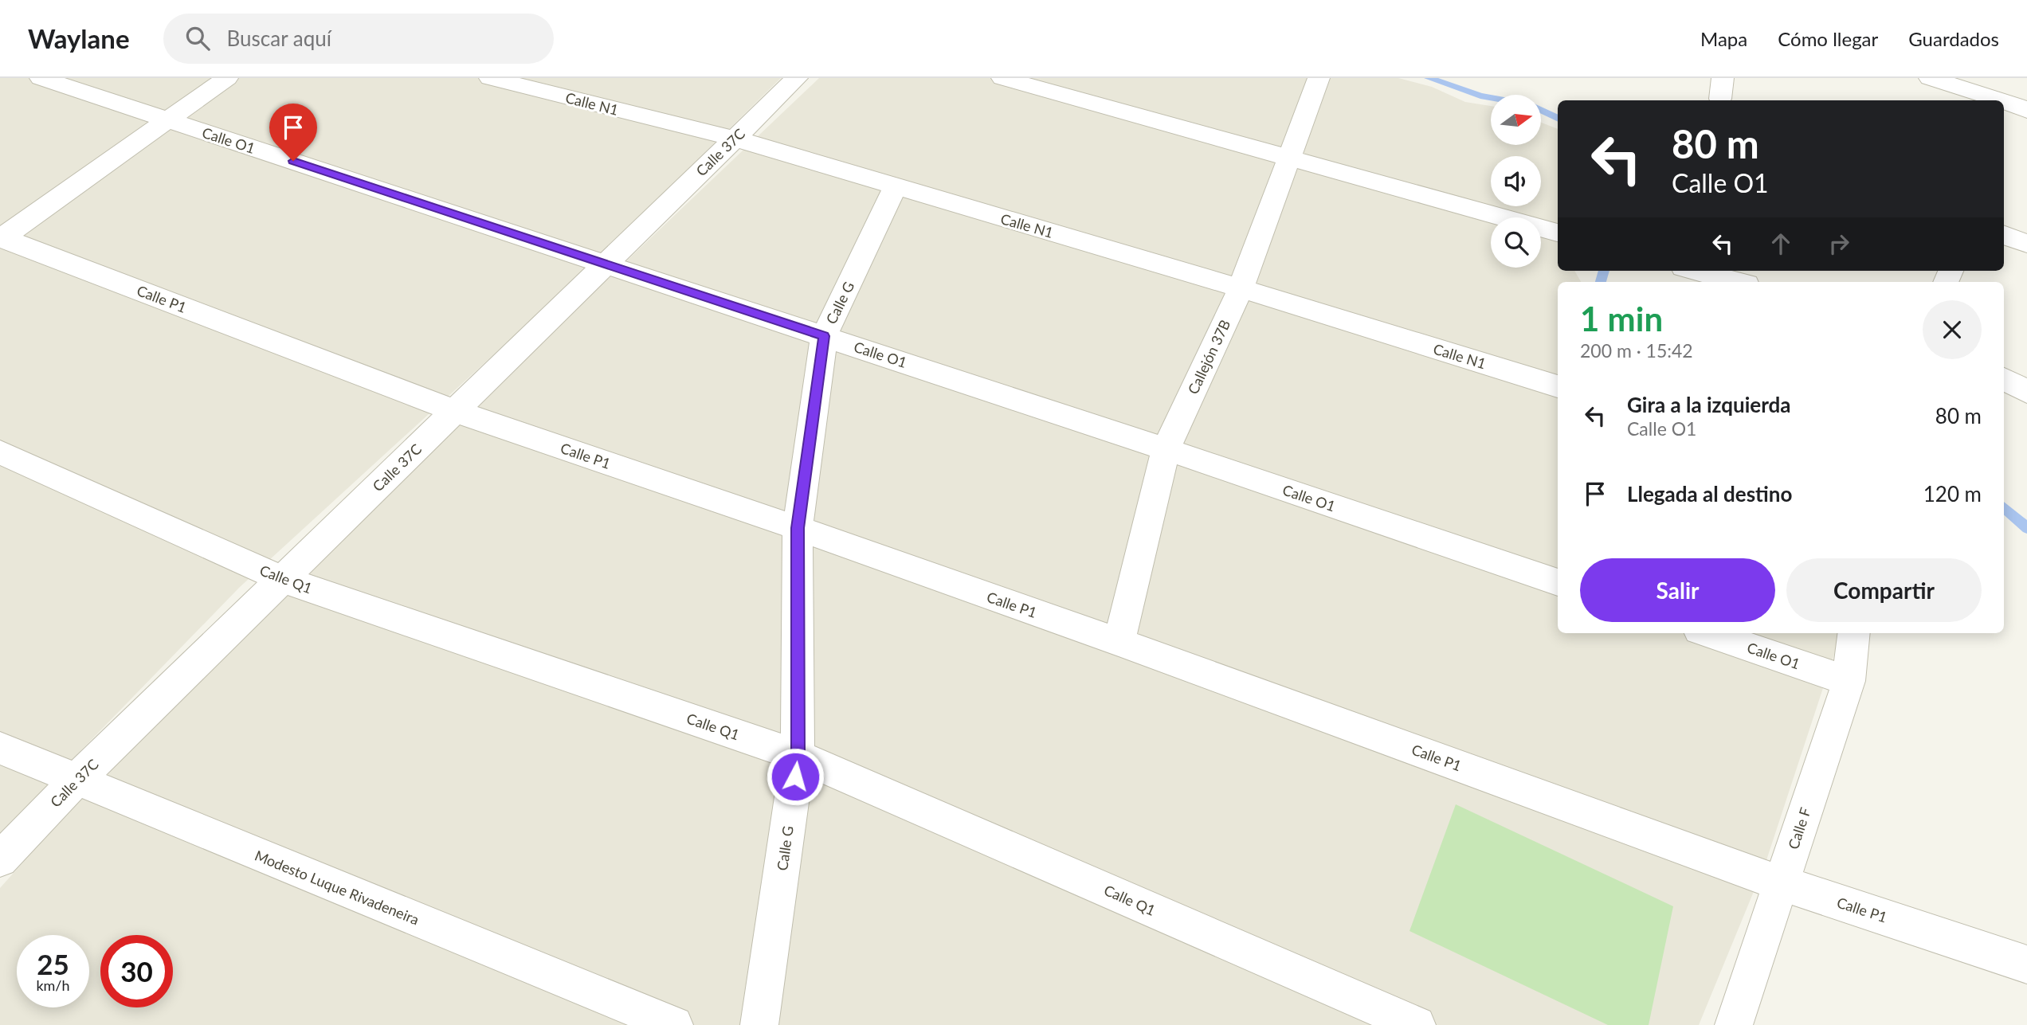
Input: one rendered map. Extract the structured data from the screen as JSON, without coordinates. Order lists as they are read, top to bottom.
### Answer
{
  "streets": {
    "street": [
      "Calle N1",
      "Calle O1",
      "Calle 37C",
      "Calle P1",
      "Calle G",
      "Callejón 37B",
      "Calle Q1",
      "Calle F",
      "Modesto Luque Rivadeneira"
    ]
  },
  "crossings": [
    ["Calle N1", "Calle 37C"],
    ["Calle N1", "Calle G"],
    ["Calle N1", "Callejón 37B"],
    ["Calle O1", "Calle 37C"],
    ["Calle O1", "Calle G"],
    ["Calle O1", "Callejón 37B"],
    ["Calle O1", "Calle F"],
    ["Calle 37C", "Calle P1"],
    ["Calle 37C", "Calle Q1"],
    ["Calle 37C", "Modesto Luque Rivadeneira"],
    ["Calle P1", "Calle G"],
    ["Calle P1", "Callejón 37B"],
    ["Calle P1", "Calle F"],
    ["Calle G", "Calle Q1"]
  ],
  "north": "right",
  "page": {
    "header": "Waylane",
    "search": "Buscar aquí",
    "nav": ["Mapa", "Cómo llegar", "Guardados"],
    "turn": ["80 m", "Calle O1"],
    "heading": ["1 min", "200 m · 15:42"],
    "list": [
      {
        "name": "Gira a la izquierda",
        "note": "Calle O1",
        "value": "80 m"
      },
      {
        "name": "Llegada al destino",
        "value": "120 m"
      }
    ],
    "buttons": ["Salir", "Compartir"],
    "speed": "25 km/h",
    "limit": "30"
  }
}
